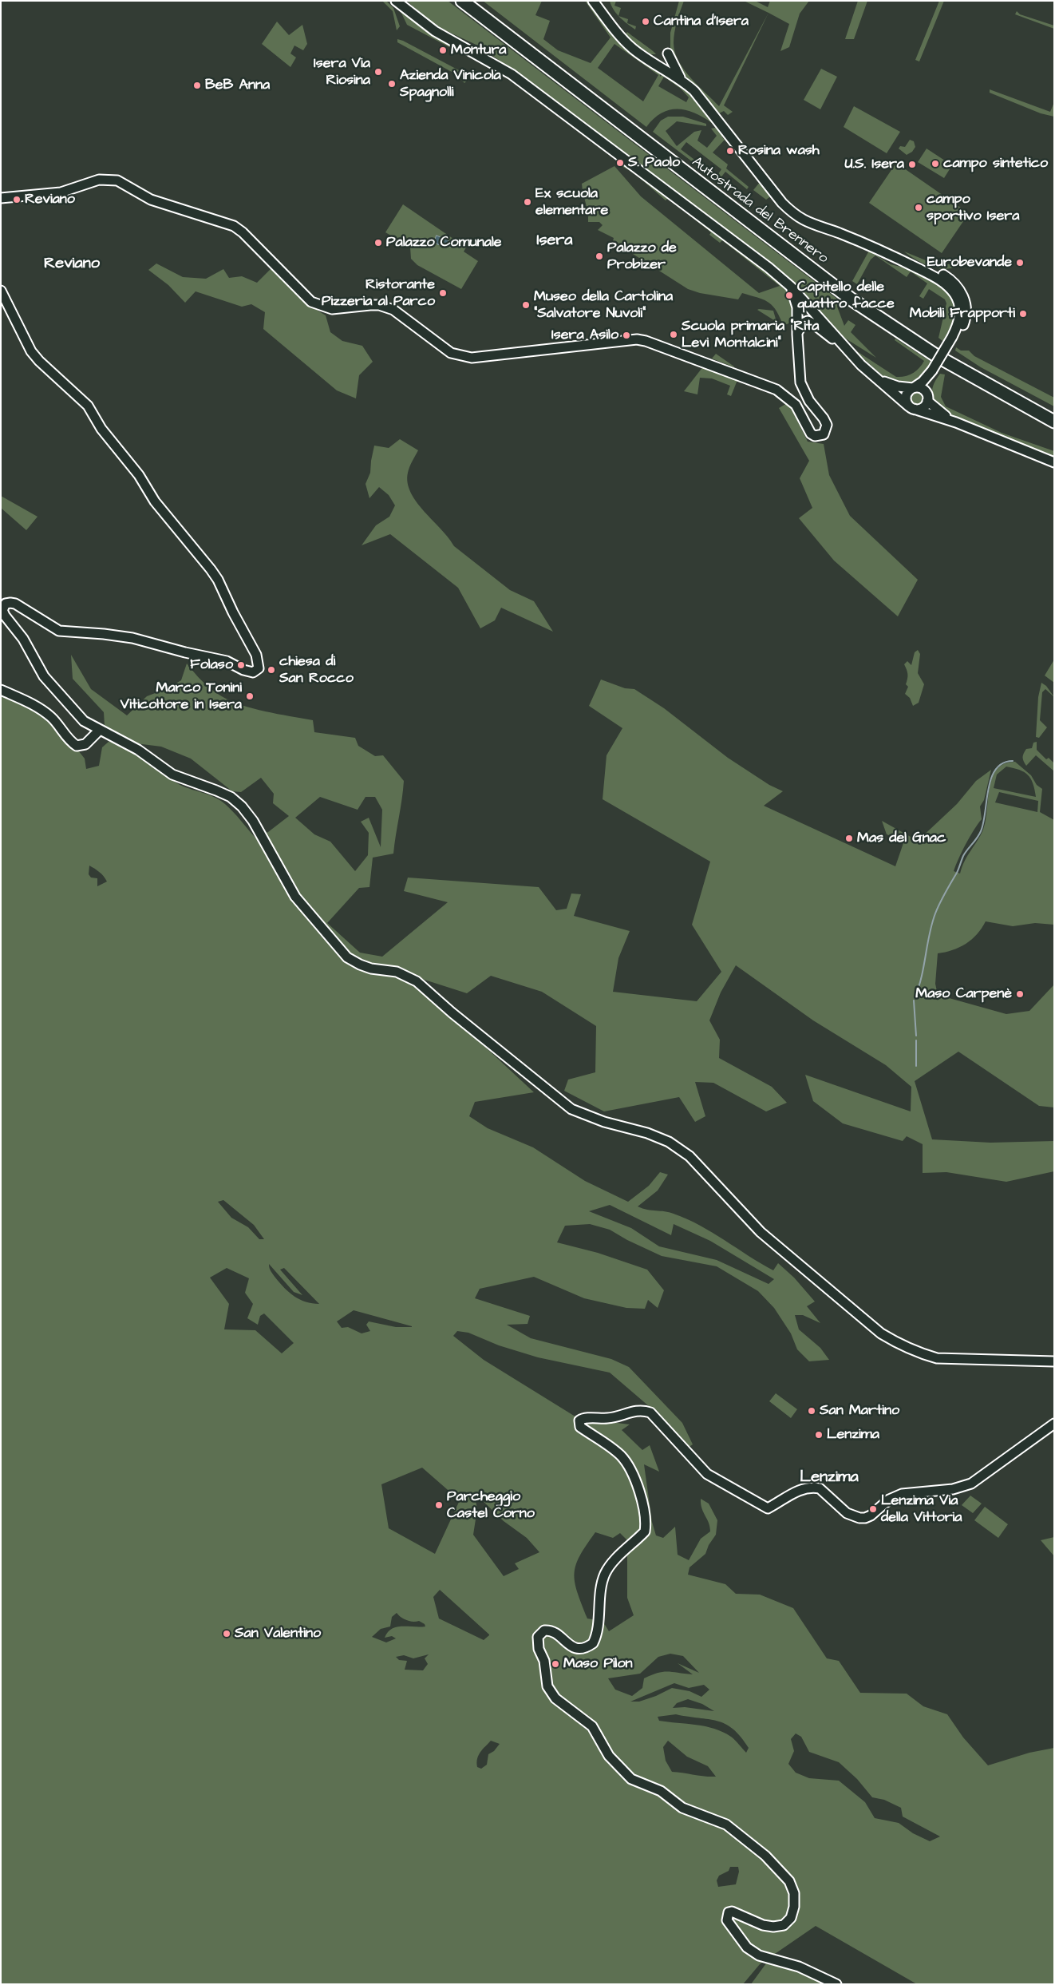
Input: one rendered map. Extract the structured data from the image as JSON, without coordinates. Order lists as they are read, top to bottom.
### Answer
{
  "streets": {
    "highway": ["Autostrada del Brennero"]
  },
  "districts": ["Isera", "Reviano", "Lenzima"],
  "places": [
    "Cantina d'Isera",
    "Montura",
    "Isera Via Riosina",
    "Azienda Vinicola Spagnolli",
    "BeB Anna",
    "Rosina wash",
    "S. Paolo",
    "campo sintetico",
    "U.S. Isera",
    "Reviano",
    "Ex scuola elementare",
    "campo sportivo Isera",
    "Palazzo Comunale",
    "Palazzo de Probizer",
    "Eurobevande",
    "Ristorante Pizzeria al Parco",
    "Capitello delle quattro facce",
    "Museo della Cartolina \"Salvatore Nuvoli\"",
    "Mobili Frapporti",
    "Scuola primaria \"Rita Levi Montalcini\"",
    "Isera Asilo",
    "Folaso",
    "chiesa di San Rocco",
    "Marco Tonini Viticoltore in Isera",
    "Mas del Gnac",
    "Maso Carpenè",
    "San Martino",
    "Lenzima",
    "Parcheggio Castel Corno",
    "Lenzima Via della Vittoria",
    "San Valentino",
    "Maso Pilon"
  ]
}
